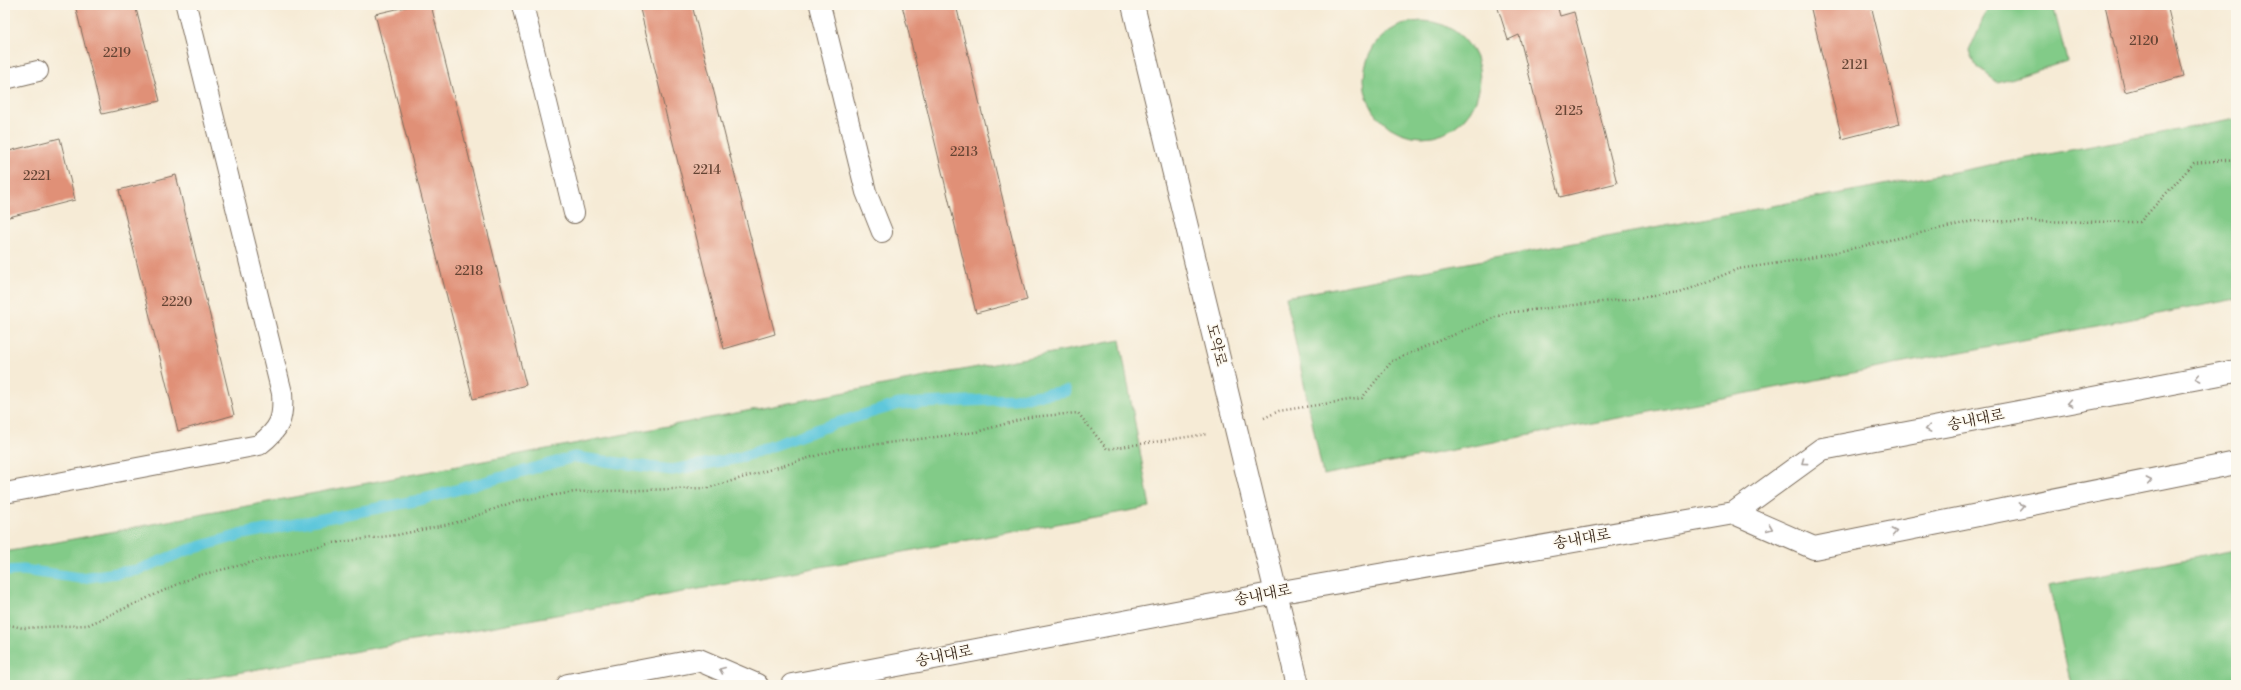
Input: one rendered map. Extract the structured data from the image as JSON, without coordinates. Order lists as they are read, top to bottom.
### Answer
{
  "streets": {
    "street": ["도약로", "송내대로"]
  },
  "crossings": [
    ["도약로", "송내대로"]
  ],
  "house_numbers": [
    "2120",
    "2219",
    "2121",
    "2125",
    "2213",
    "2214",
    "2221",
    "2218",
    "2220"
  ]
}
